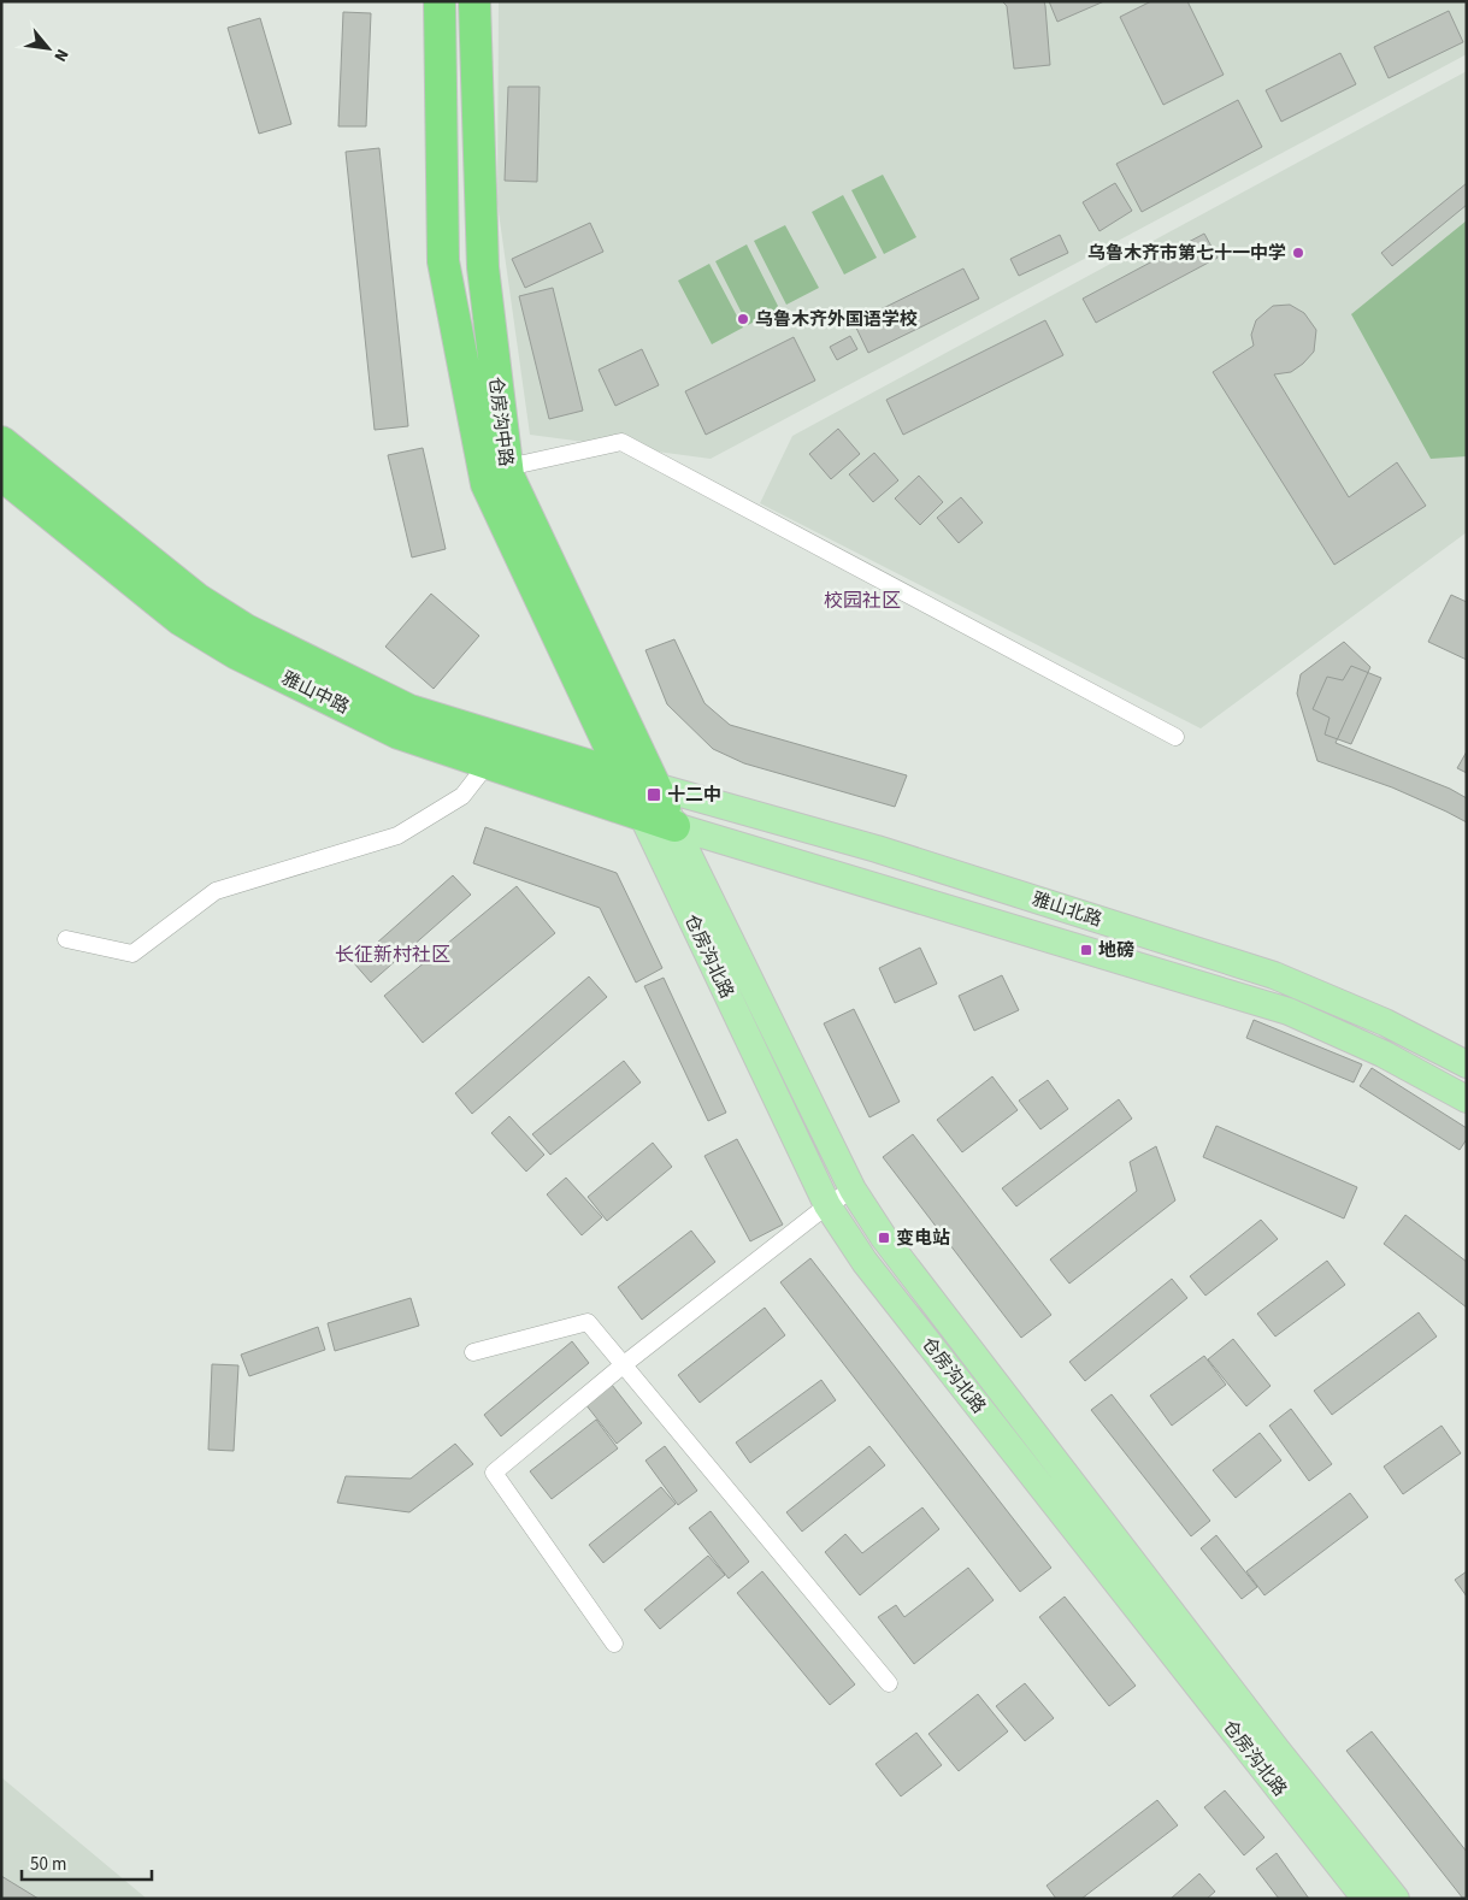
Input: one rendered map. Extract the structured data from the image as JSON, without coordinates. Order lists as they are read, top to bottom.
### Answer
{
  "streets": {
    "highway": ["仓房沟中路", "雅山中路"],
    "main road": ["雅山北路", "仓房沟北路"]
  },
  "crossings": [
    ["仓房沟中路", "雅山中路"],
    ["仓房沟中路", "雅山北路"],
    ["仓房沟中路", "仓房沟北路"],
    ["雅山中路", "雅山北路"],
    ["雅山中路", "仓房沟北路"],
    ["雅山北路", "仓房沟北路"]
  ],
  "districts": ["校园社区", "长征新村社区"],
  "places": {
    "other": ["乌鲁木齐市第七十一中学", "乌鲁木齐外国语学校"],
    "transit": ["十二中", "地磅", "变电站"]
  },
  "scale_bar": "50 m",
  "north": "bottom right"
}
